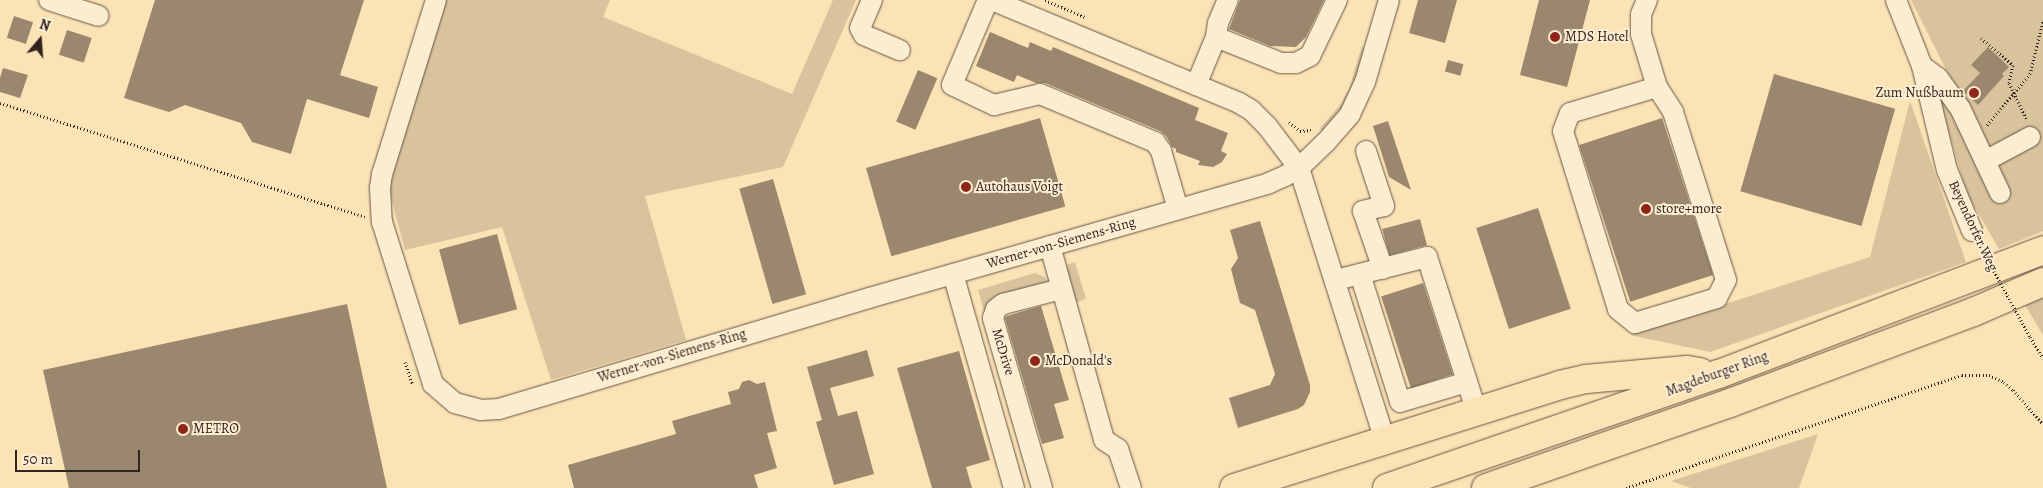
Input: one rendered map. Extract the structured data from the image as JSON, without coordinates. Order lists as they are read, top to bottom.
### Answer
{
  "streets": {
    "highway": ["Magdeburger Ring"],
    "street": ["Beyendorfer Weg", "Werner-von-Siemens-Ring", "McDrive"]
  },
  "places": [
    "MDS Hotel",
    "Zum Nußbaum",
    "Autohaus Voigt",
    "store+more",
    "McDonald's",
    "METRO"
  ],
  "scale_bar": "50 m",
  "north": "top"
}
